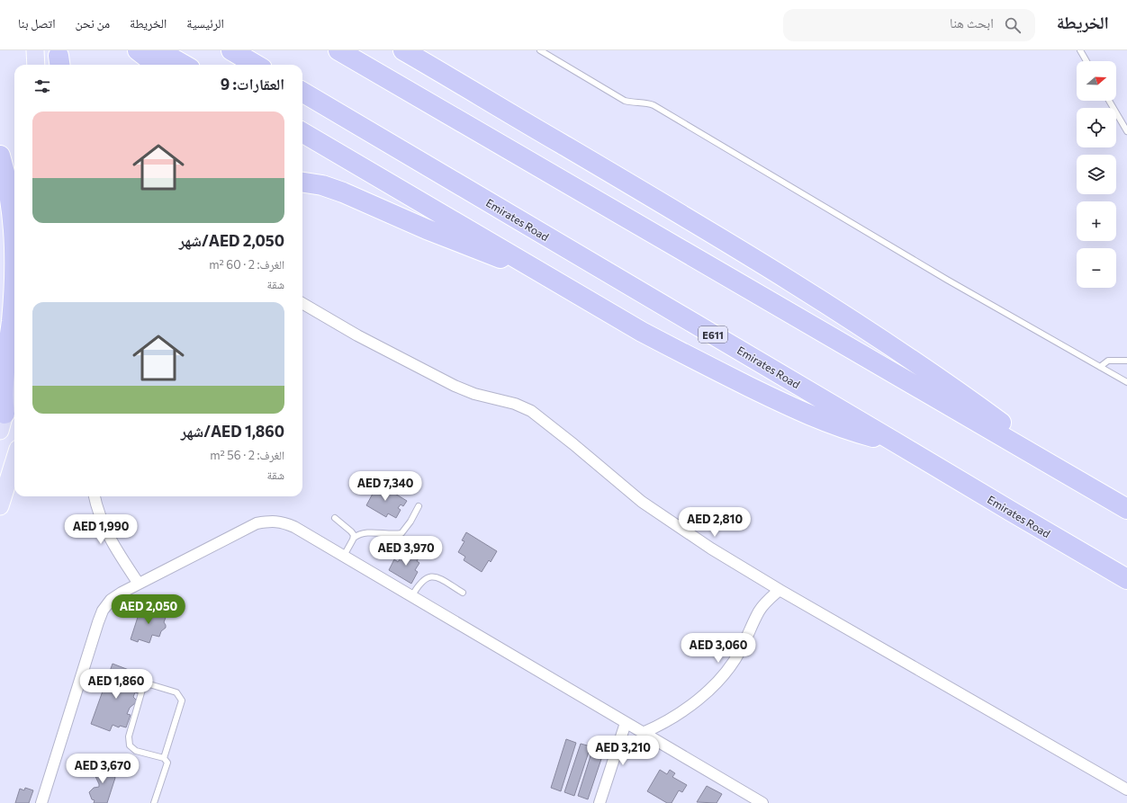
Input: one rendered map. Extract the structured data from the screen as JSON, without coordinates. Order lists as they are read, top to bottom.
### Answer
{
  "streets": {
    "highway": ["Emirates Road", "E611"]
  },
  "north": "right",
  "page": {
    "header": "الخريطة",
    "search": "ابحث هنا",
    "nav": [
      "الرئيسية",
      "الخريطة",
      "من نحن",
      "اتصل بنا"
    ],
    "map_buttons": ["+", "−"],
    "heading": "العقارات: 9",
    "list": [
      {
        "name": "AED 2,050/شهر",
        "note": "الغرف: 2 · 60 m² · شقة"
      },
      {
        "name": "AED 1,860/شهر",
        "note": "الغرف: 2 · 56 m² · شقة"
      }
    ],
    "price": [
      "AED 7,340",
      "AED 2,810",
      "AED 1,990",
      "AED 3,970",
      "AED 2,050",
      "AED 3,060",
      "AED 1,860",
      "AED 3,210",
      "AED 3,670"
    ]
  }
}
